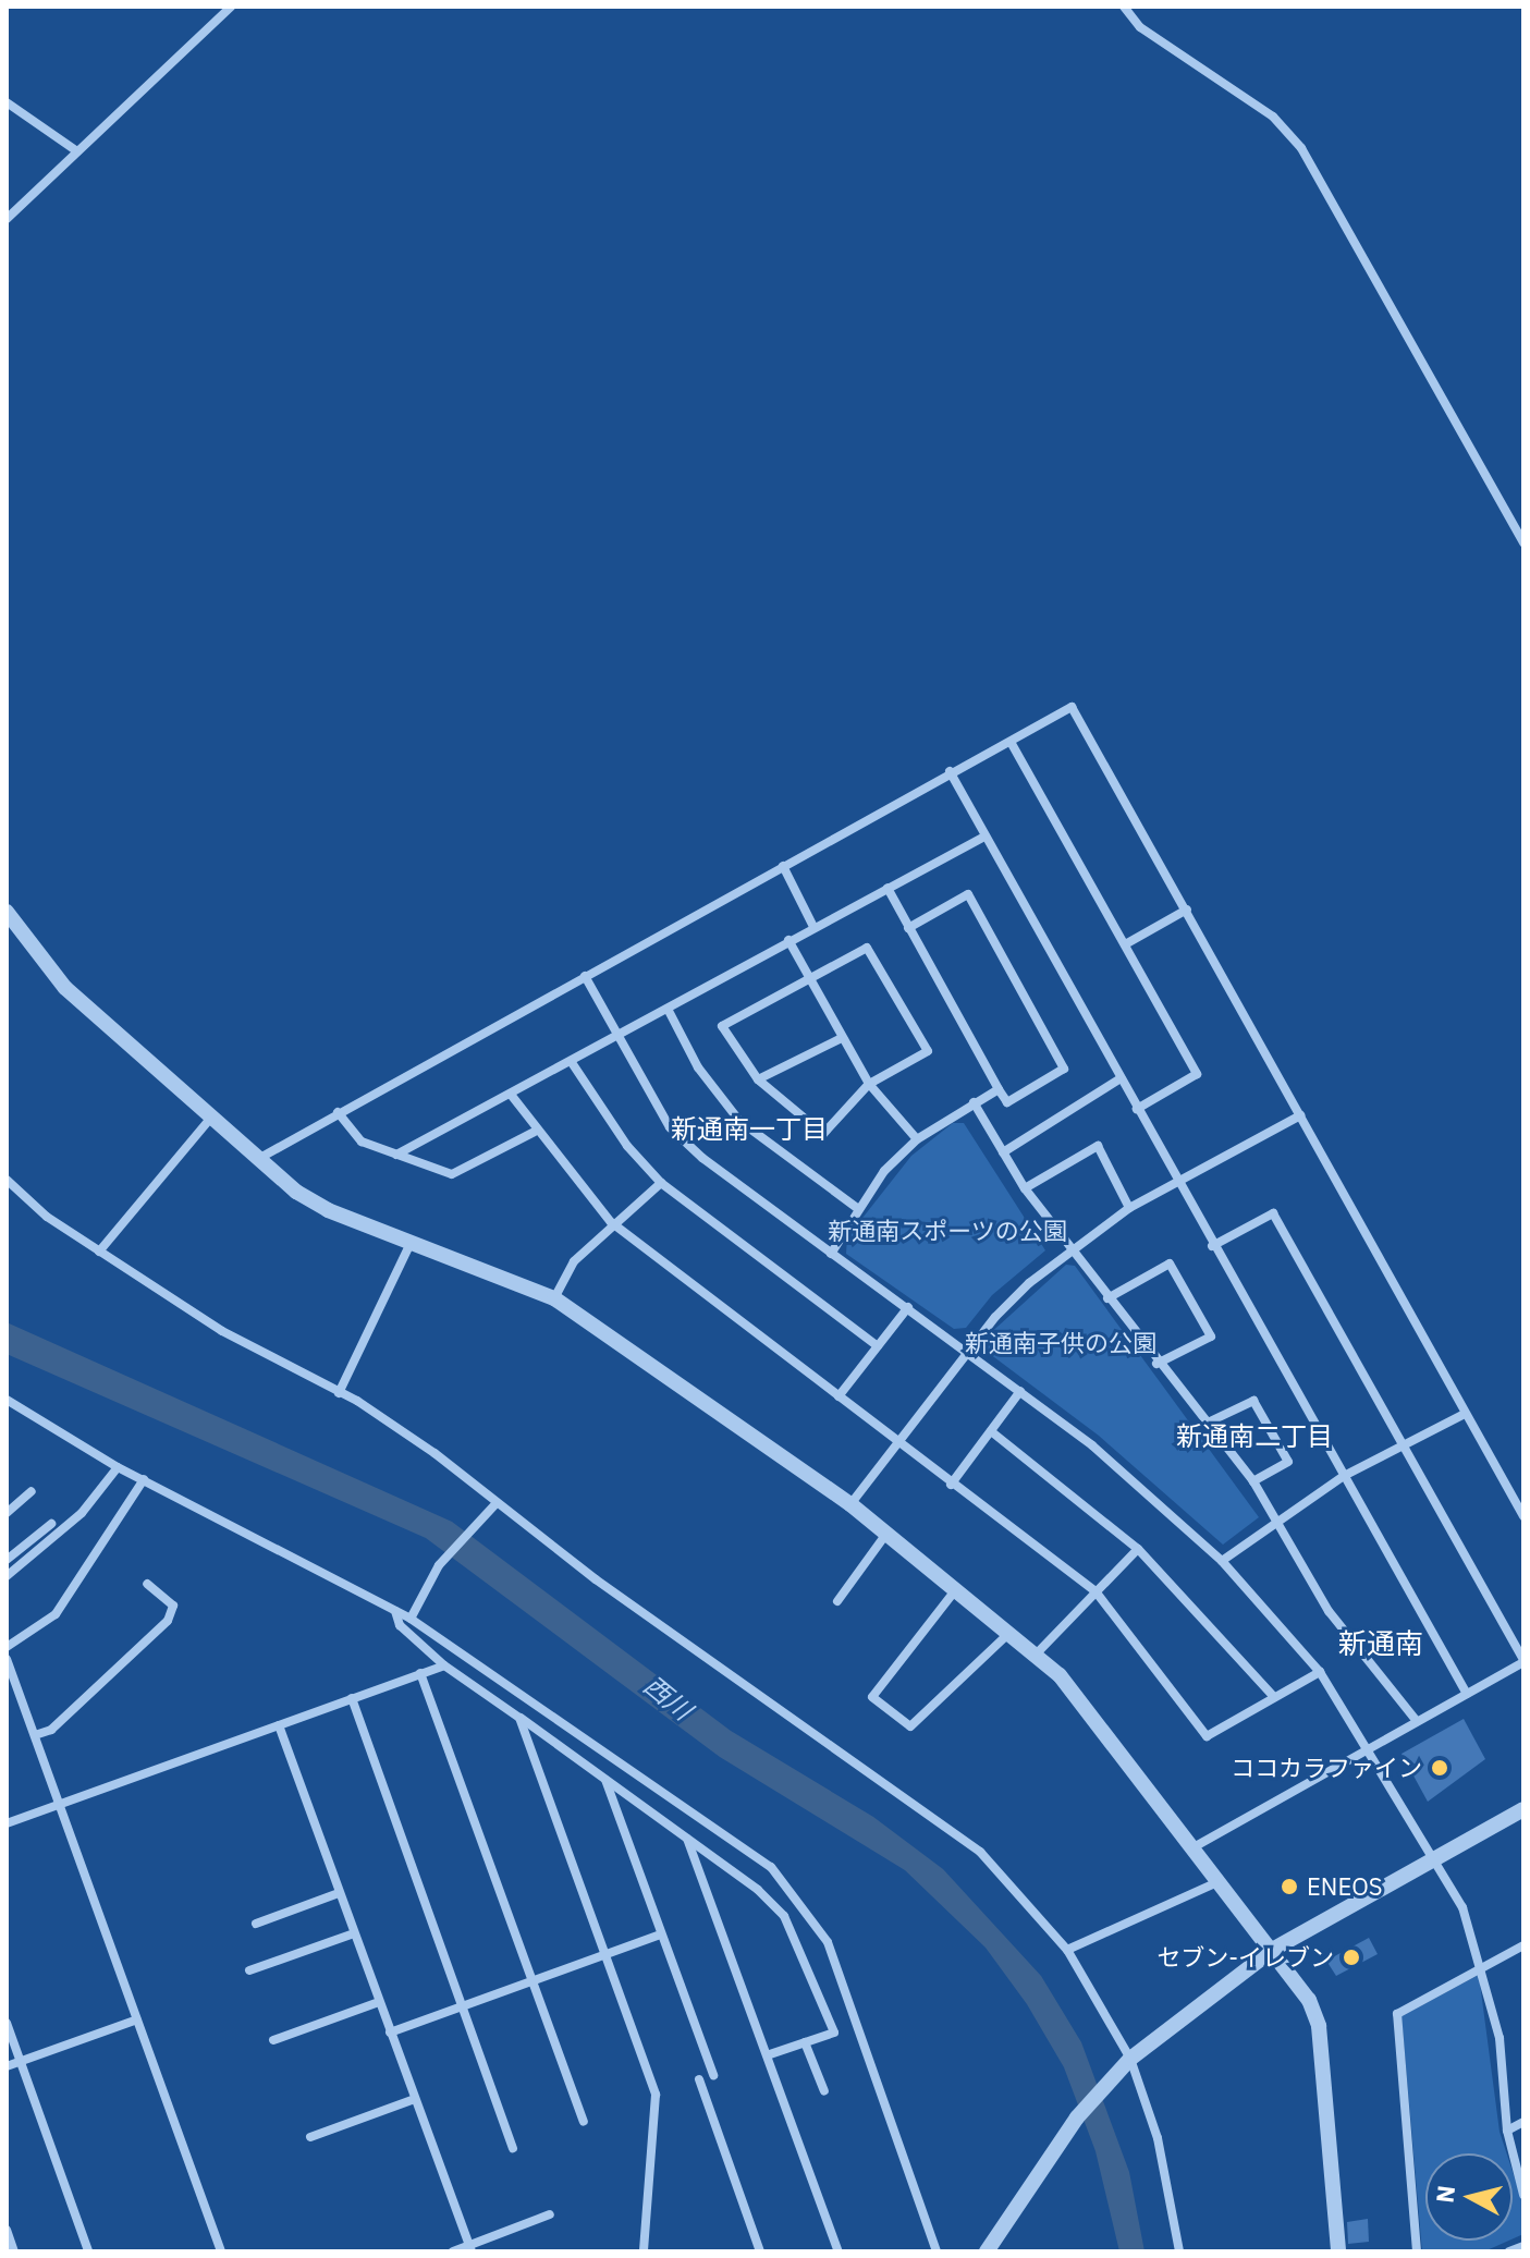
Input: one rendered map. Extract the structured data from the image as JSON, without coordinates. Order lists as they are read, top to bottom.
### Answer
{
  "districts": ["新通南一丁目", "新通南二丁目", "新通南"],
  "water": ["西川"],
  "parks": ["新通南スポーツの公園", "新通南子供の公園"],
  "places": ["ココカラファイン", "ENEOS", "セブン-イレブン"],
  "north": "left"
}
